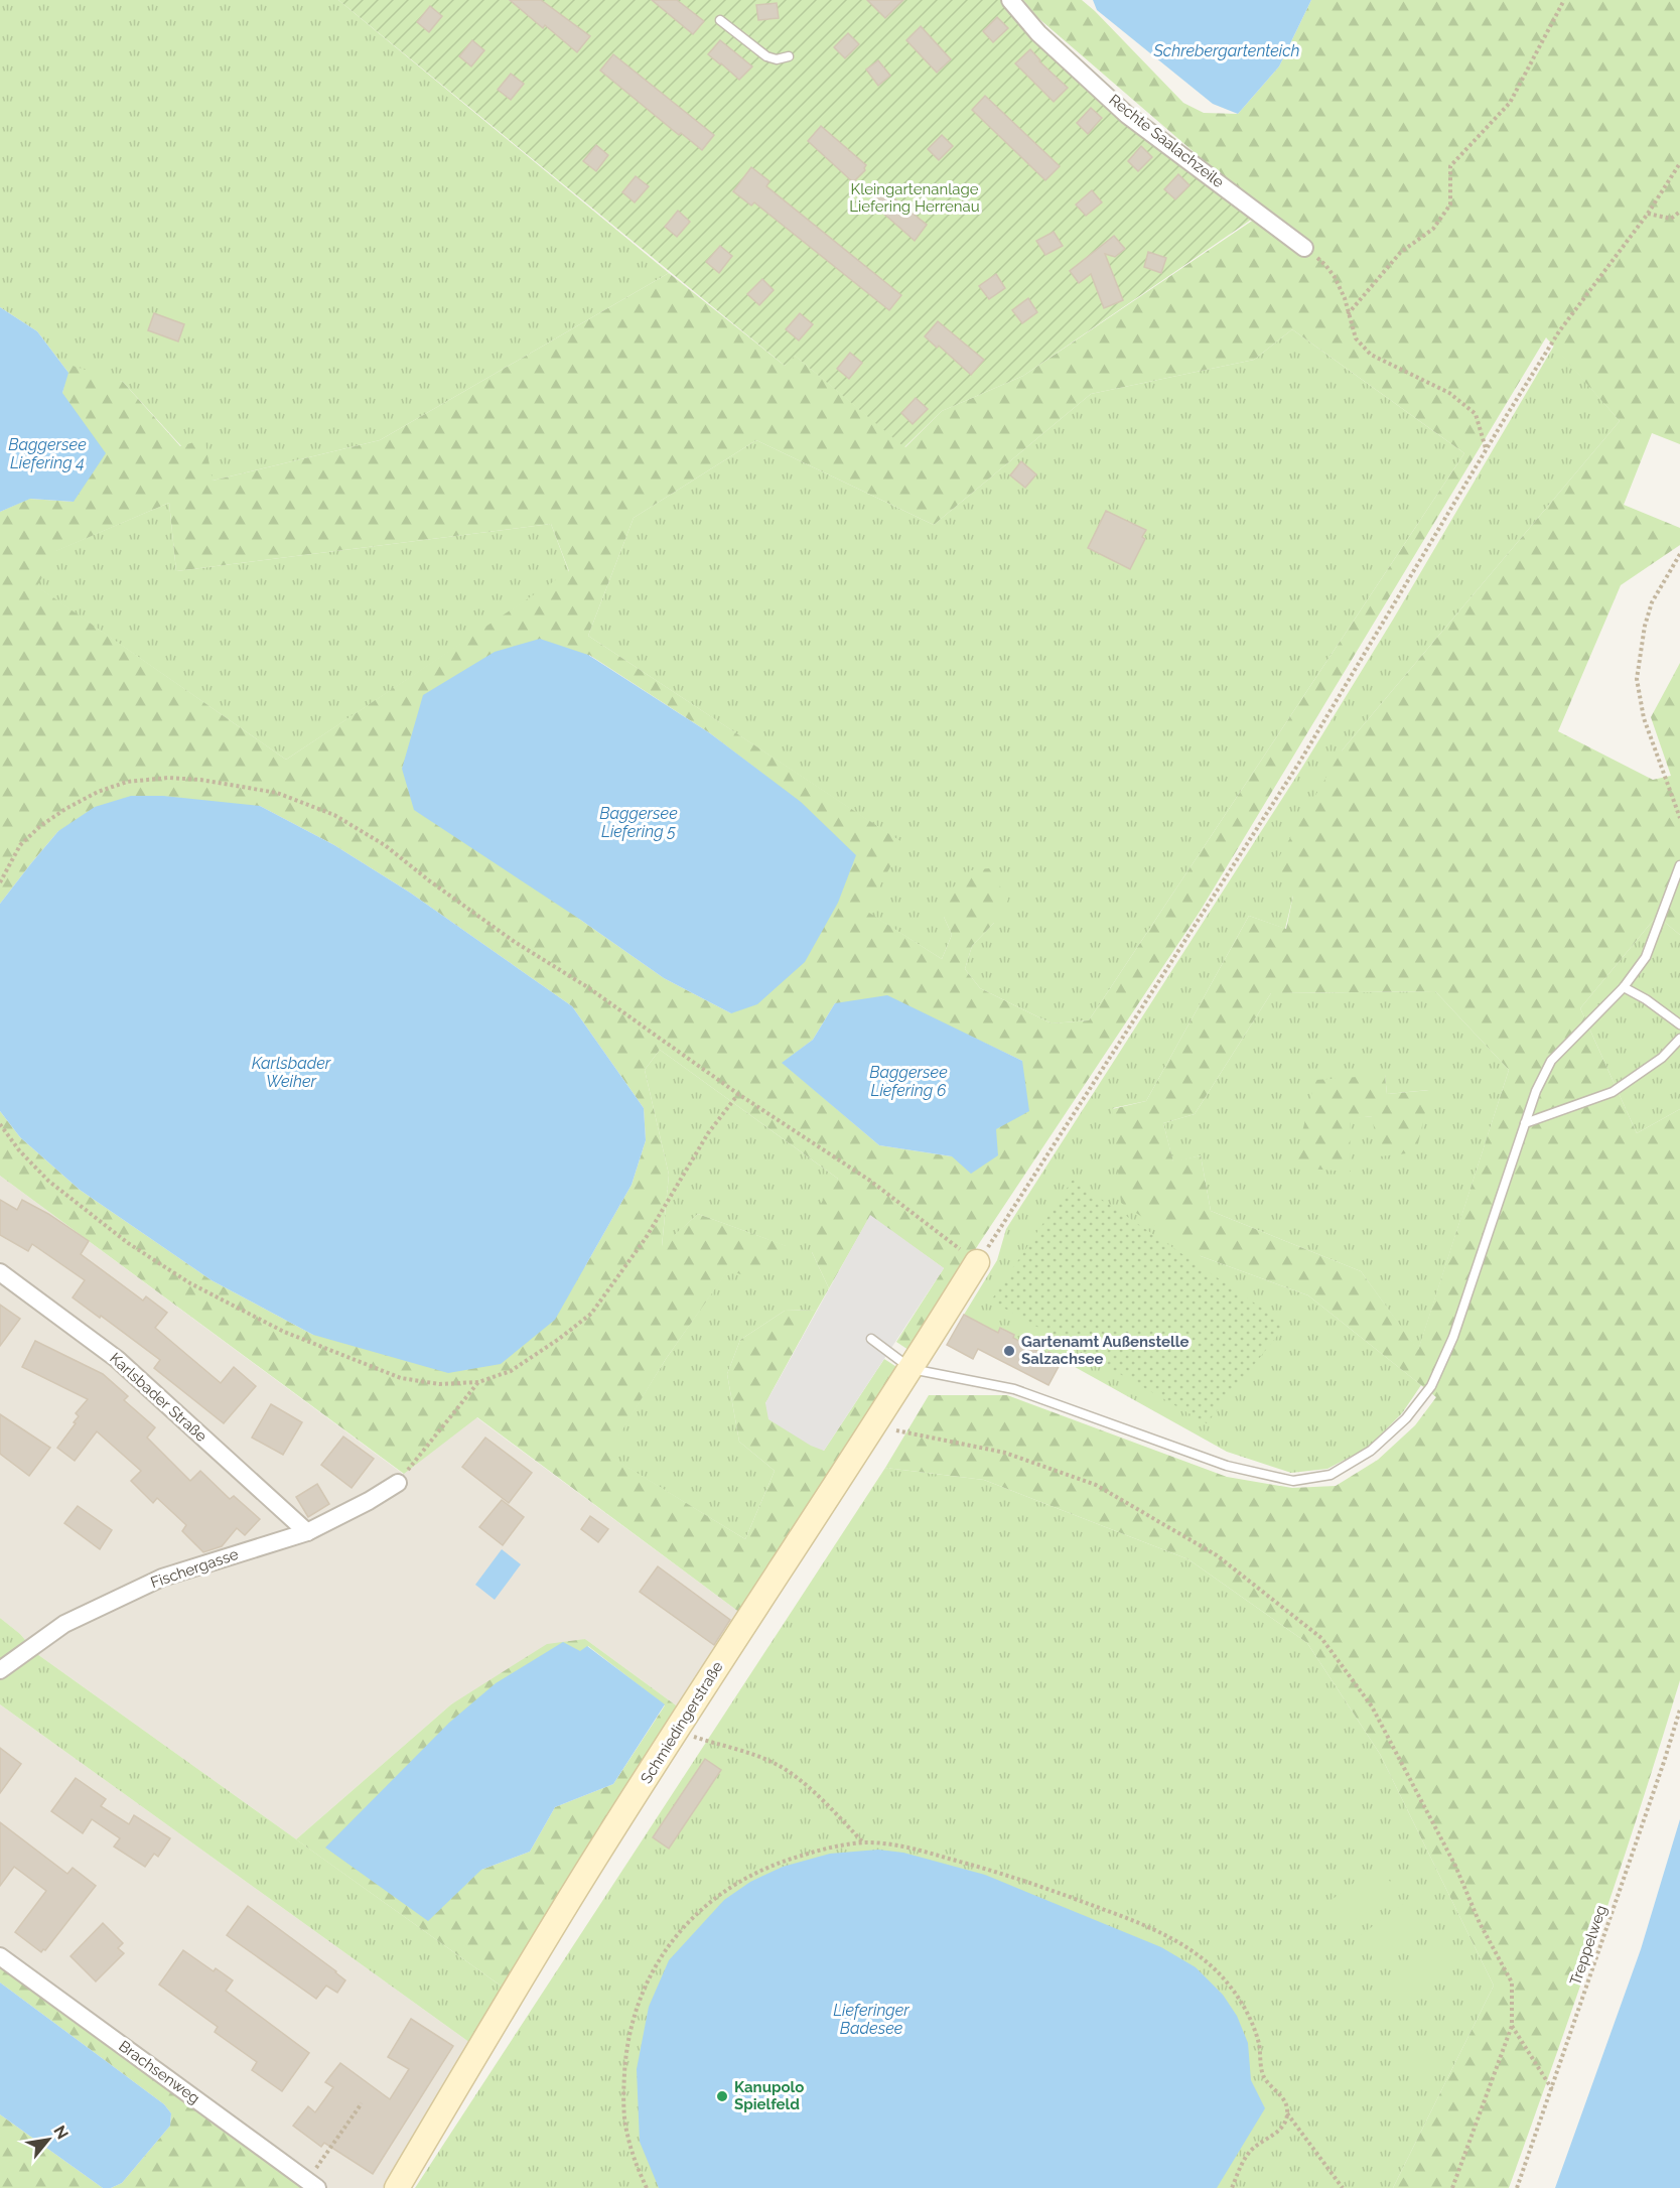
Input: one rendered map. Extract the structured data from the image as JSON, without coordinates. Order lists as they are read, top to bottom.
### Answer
{
  "streets": {
    "street": [
      "Rechte Saalachzeile",
      "Karlsbader Straße",
      "Fischergasse",
      "Schmiedingerstraße",
      "Brachsenweg"
    ],
    "path": ["Treppelweg"]
  },
  "crossings": [
    ["Karlsbader Straße", "Fischergasse"]
  ],
  "water": [
    "Schrebergartenteich",
    "Baggersee Liefering 4",
    "Baggersee Liefering 5",
    "Karlsbader Weiher",
    "Baggersee Liefering 6",
    "Lieferinger Badesee"
  ],
  "parks": ["Kleingartenanlage Liefering Herrenau"],
  "places": ["Gartenamt Außenstelle Salzachsee", "Kanupolo Spielfeld"],
  "north": "top right"
}
